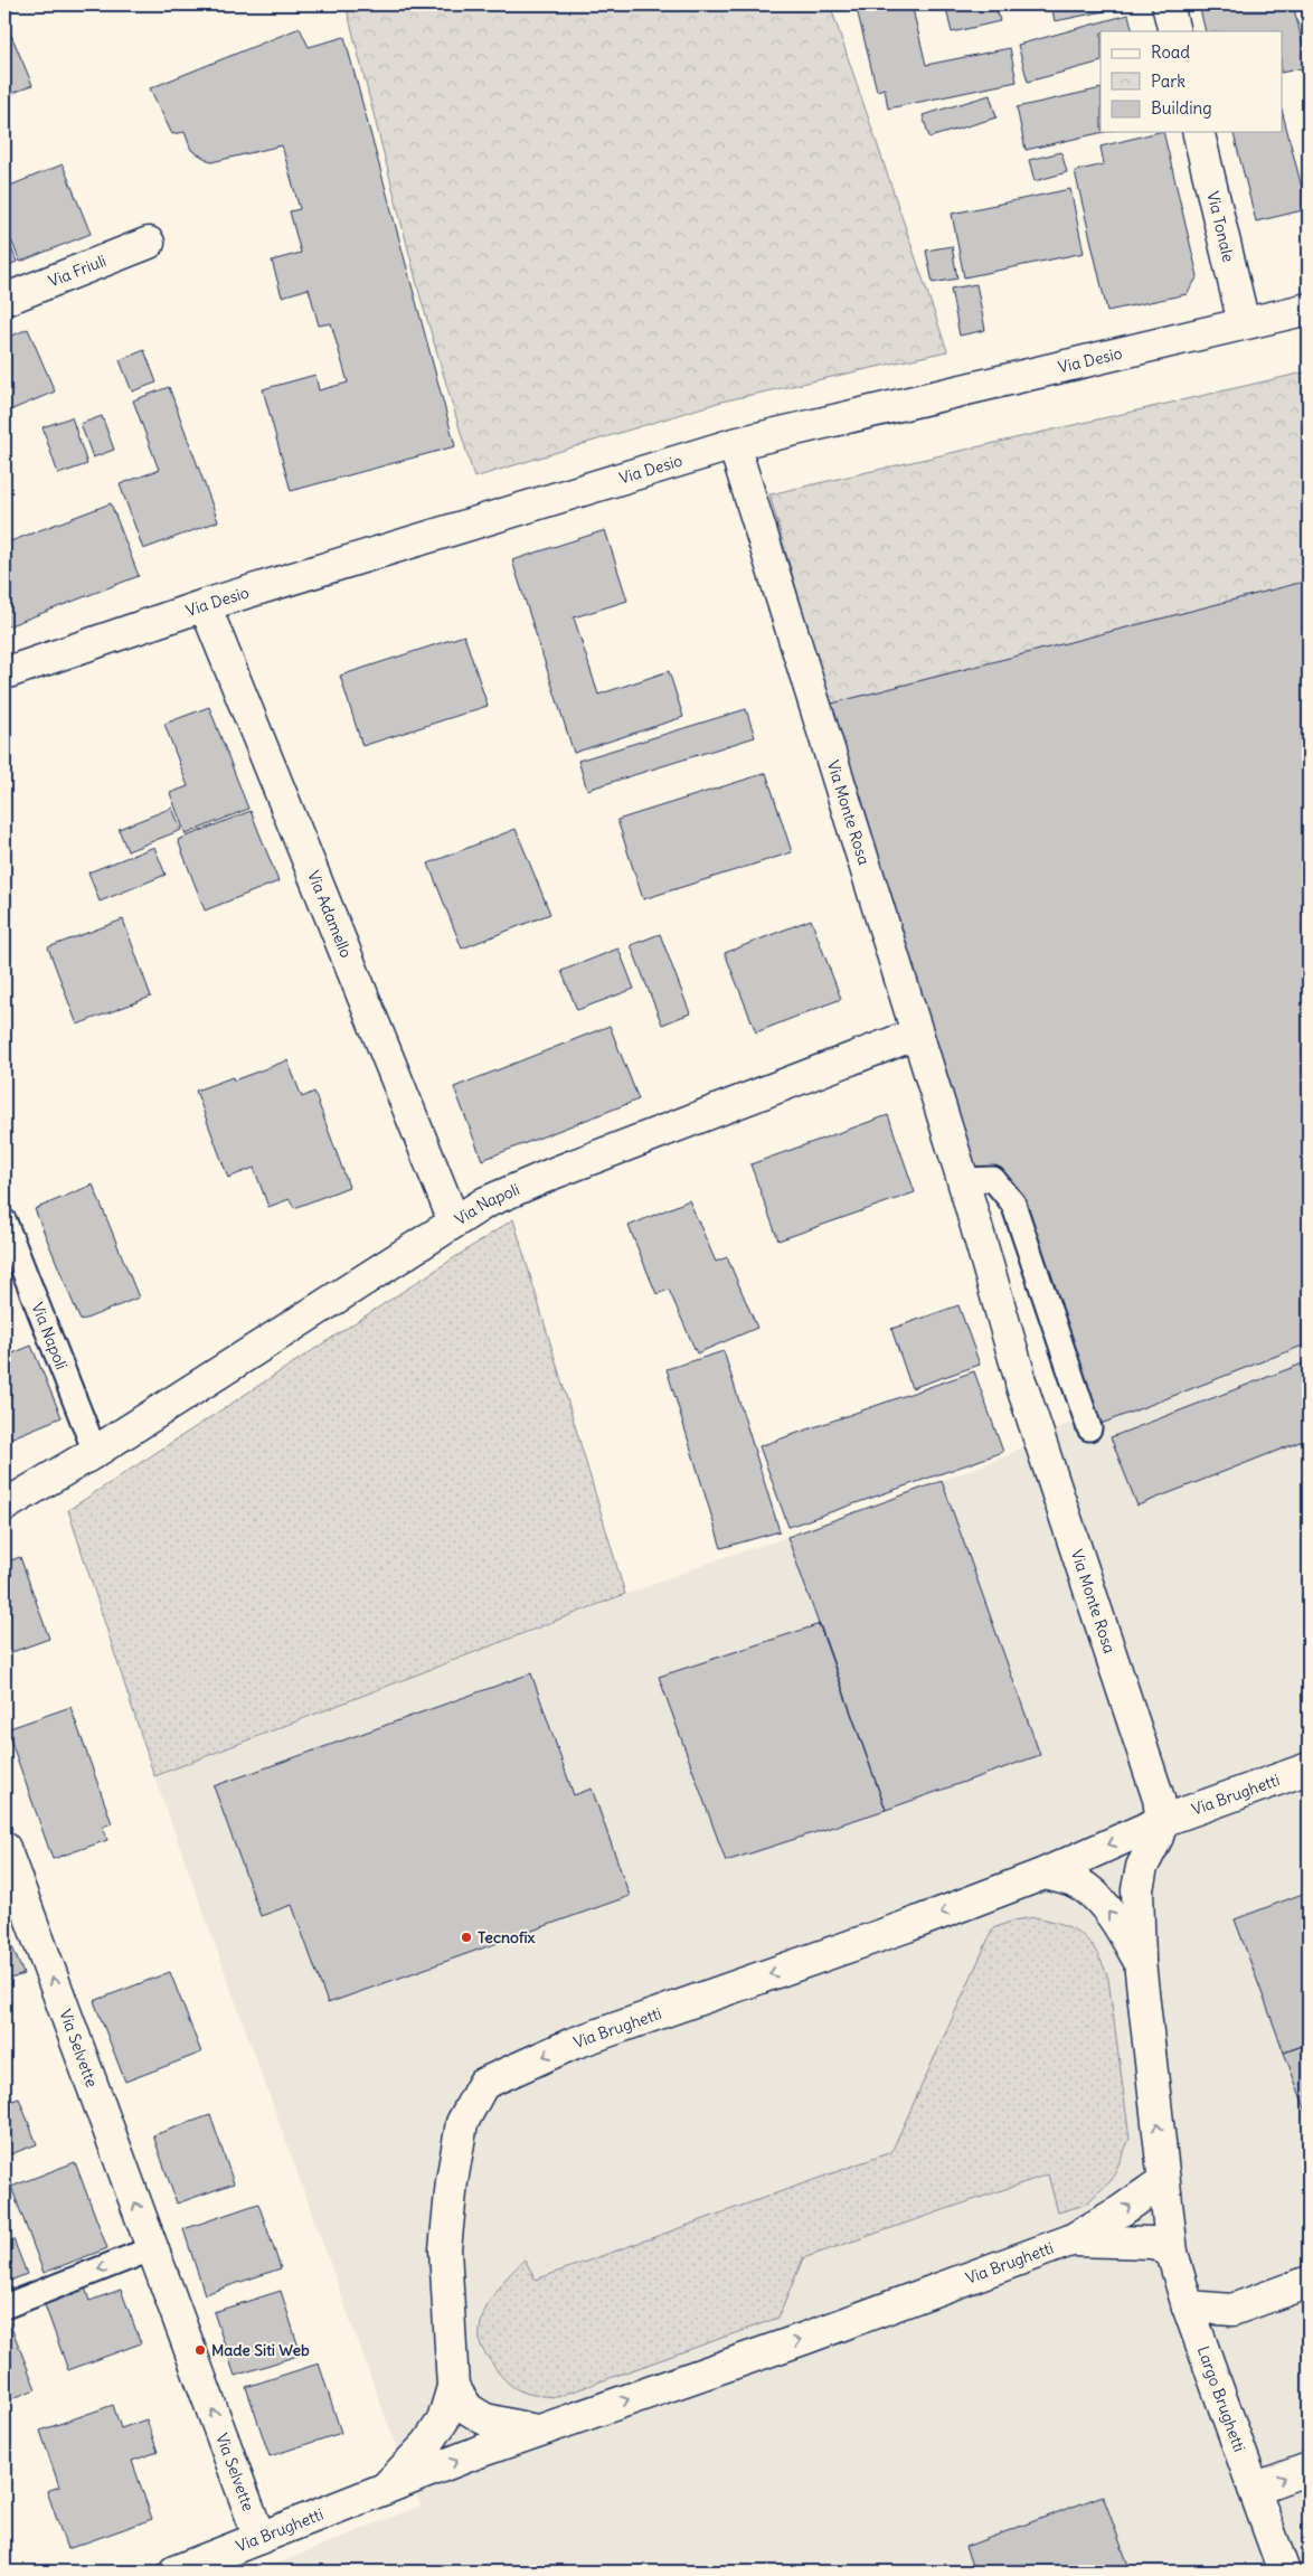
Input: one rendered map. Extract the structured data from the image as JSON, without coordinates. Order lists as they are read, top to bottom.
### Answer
{
  "streets": {
    "street": [
      "Via Tonale",
      "Via Friuli",
      "Via Desio",
      "Via Monte Rosa",
      "Via Adamello",
      "Via Napoli",
      "Via Brughetti",
      "Via Selvette",
      "Largo Brughetti"
    ]
  },
  "crossings": [
    ["Via Tonale", "Via Desio"],
    ["Via Desio", "Via Monte Rosa"],
    ["Via Desio", "Via Adamello"],
    ["Via Monte Rosa", "Via Napoli"],
    ["Via Monte Rosa", "Via Brughetti"],
    ["Via Adamello", "Via Napoli"],
    ["Via Brughetti", "Via Selvette"],
    ["Via Brughetti", "Largo Brughetti"]
  ],
  "one_way": ["Via Selvette"],
  "places": ["Tecnofix", "Made Siti Web"],
  "legend": ["Road", "Park", "Building"]
}
